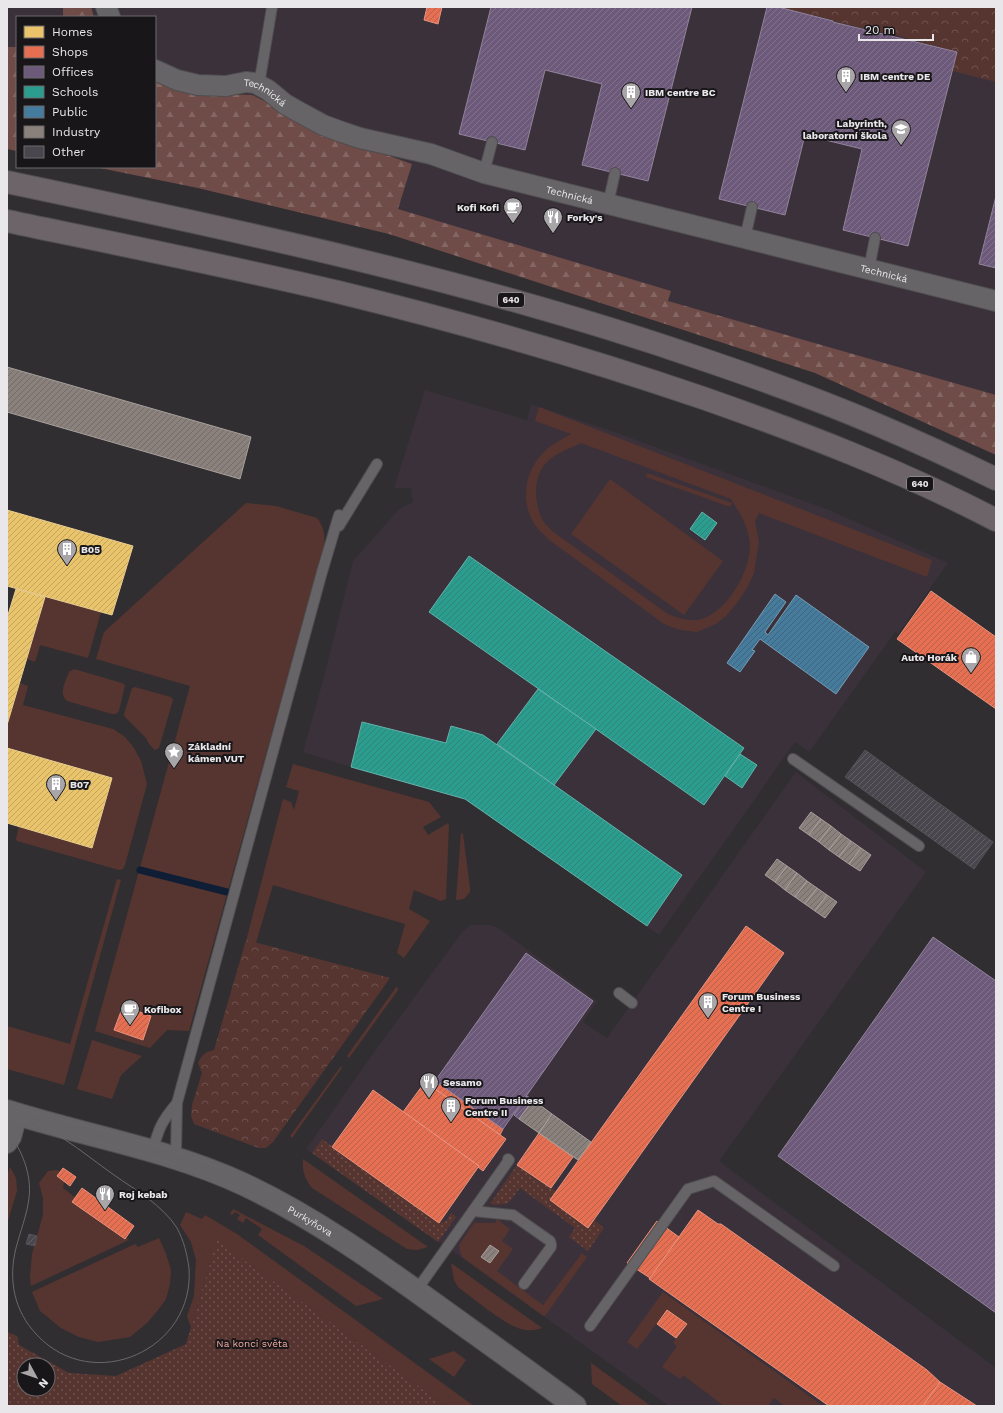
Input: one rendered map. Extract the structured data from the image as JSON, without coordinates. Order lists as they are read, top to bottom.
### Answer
{
  "streets": {
    "highway": ["640"],
    "street": ["Technická", "Purkyňova"]
  },
  "parks": ["Na konci světa"],
  "places": {
    "building": [
      "IBM centre DE",
      "IBM centre BC",
      "B05",
      "B07",
      "Forum Business Centre I",
      "Forum Business Centre II"
    ],
    "school or university": ["Labyrinth, laboratorní škola"],
    "cafe": ["Kofi Kofi", "Kofibox"],
    "restaurant": ["Forky's", "Sesamo", "Roj kebab"],
    "shop": ["Auto Horák"],
    "place": ["Základní kámen VUT"]
  },
  "legend": [
    "Homes",
    "Shops",
    "Offices",
    "Schools",
    "Public",
    "Industry",
    "Other"
  ],
  "scale_bar": "20 m",
  "north": "bottom right"
}
